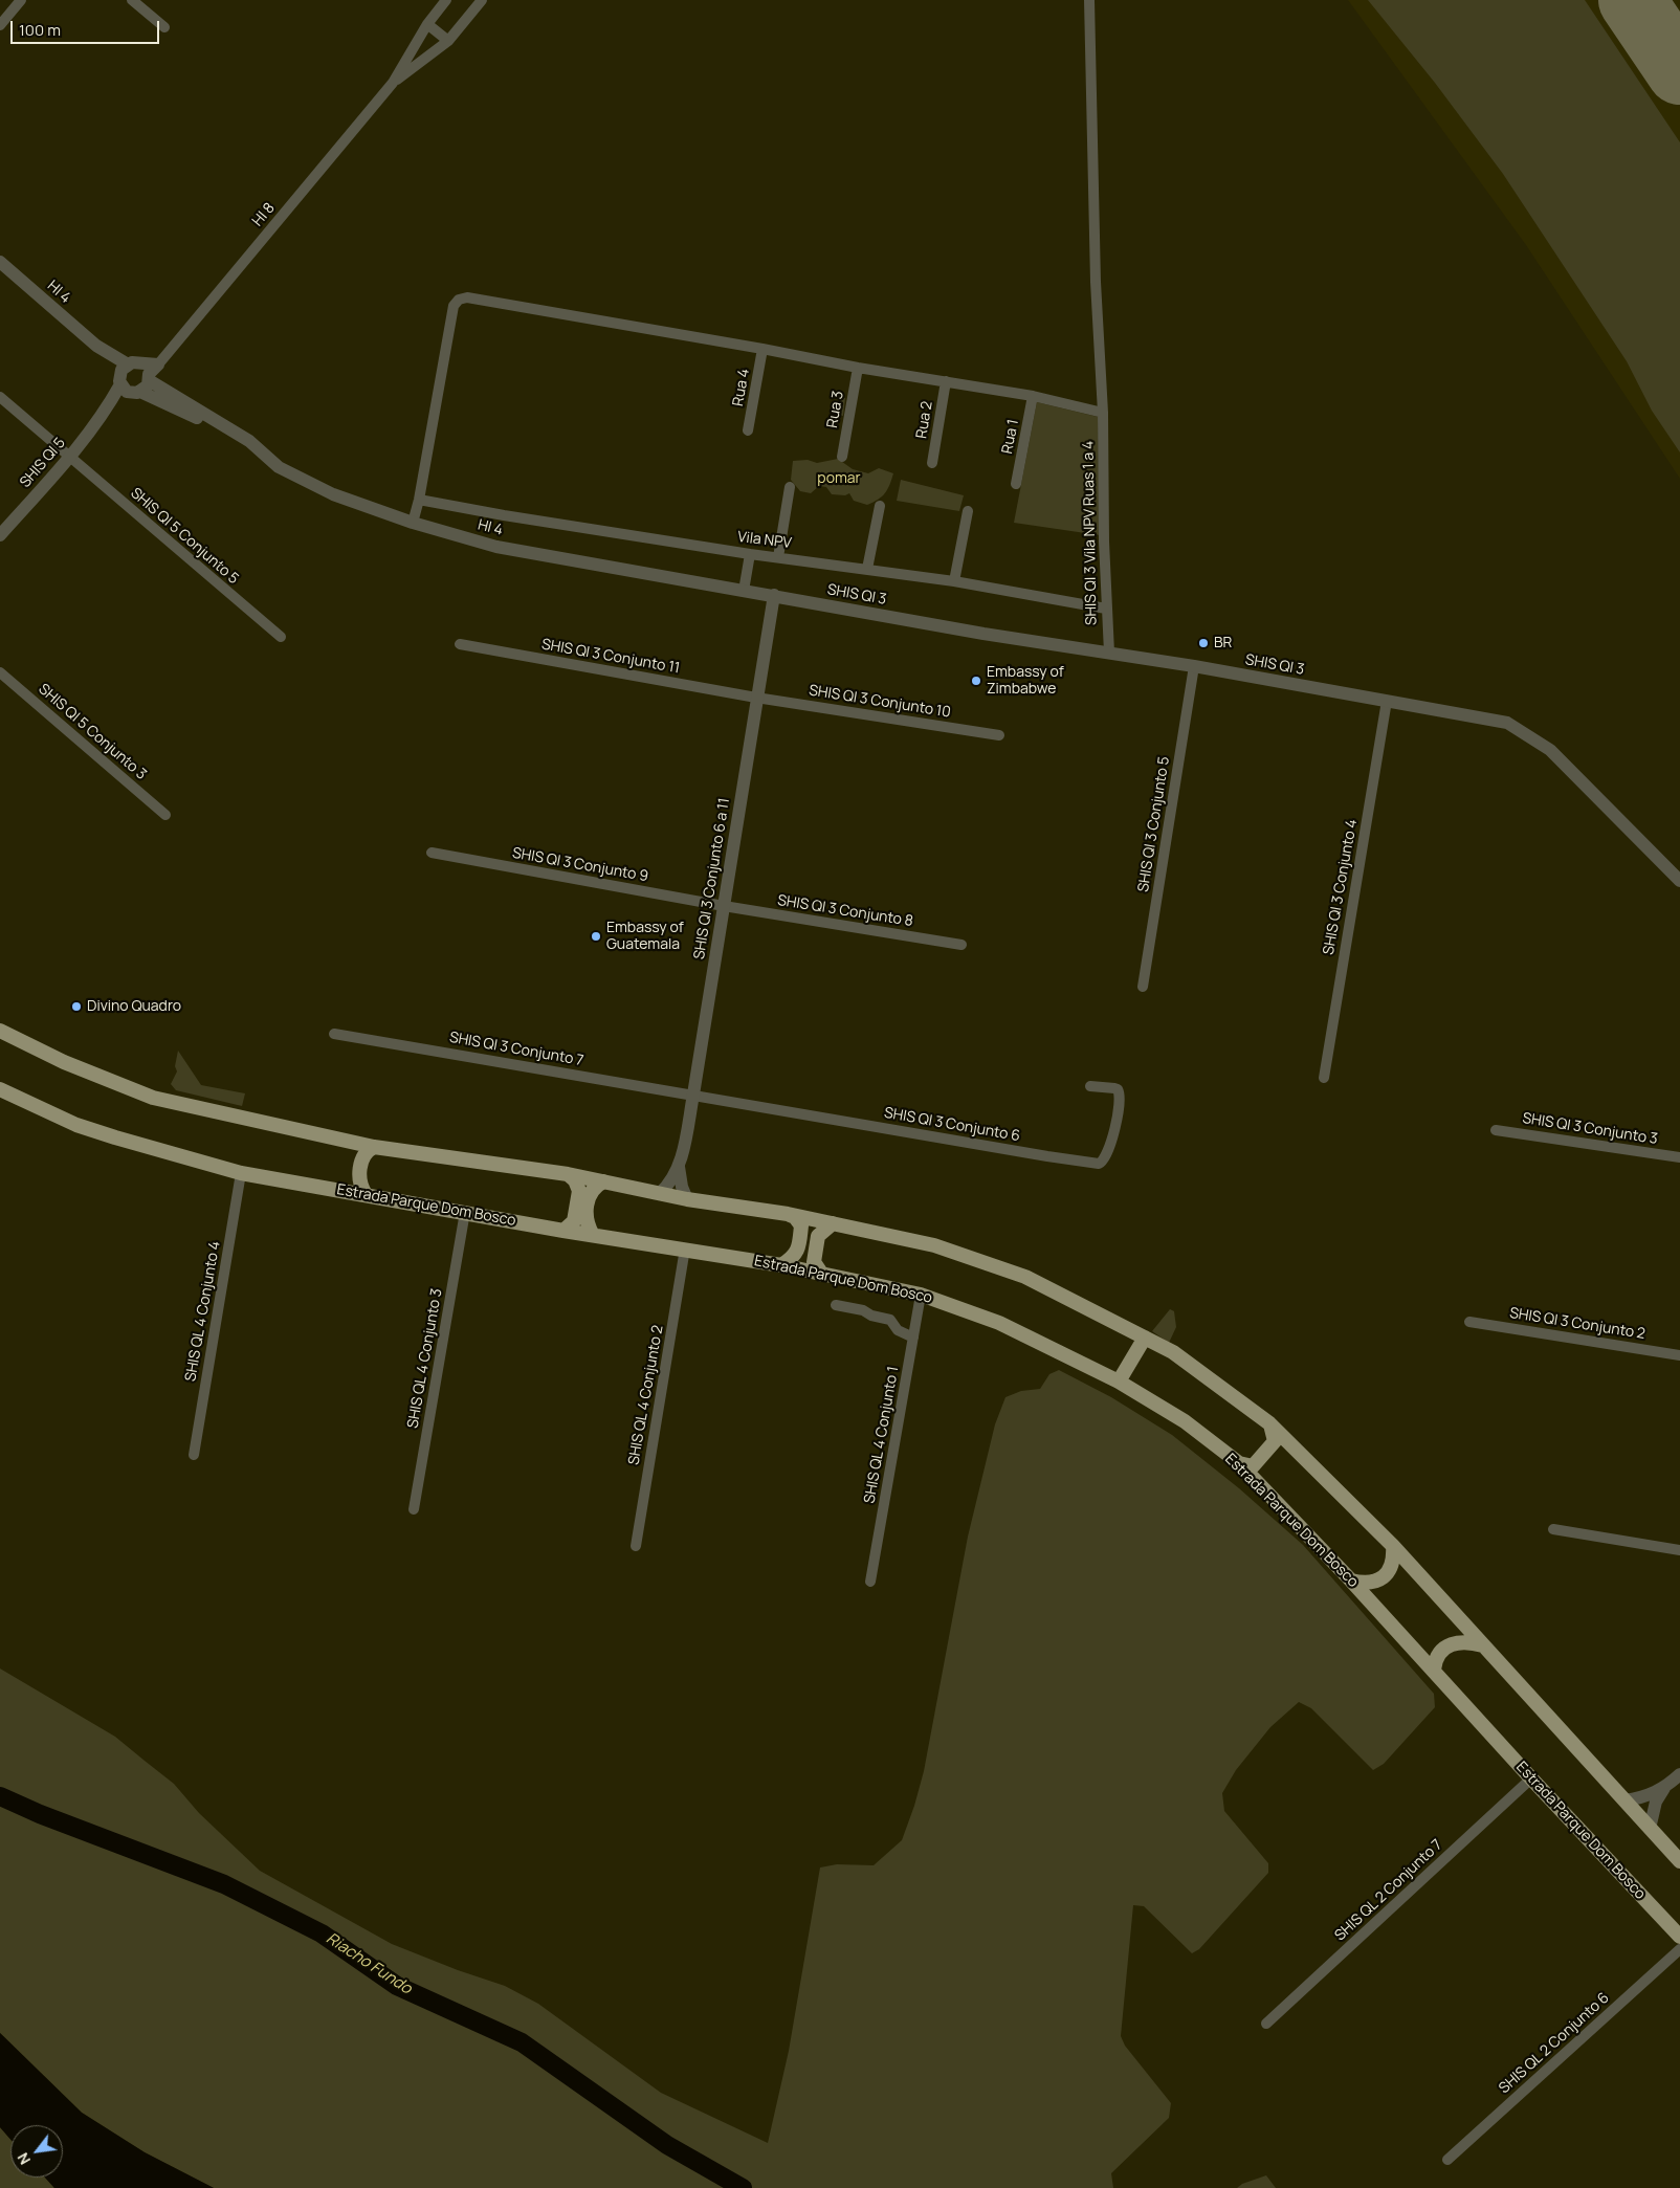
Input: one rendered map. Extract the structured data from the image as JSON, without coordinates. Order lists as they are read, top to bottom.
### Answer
{
  "streets": {
    "main road": ["Estrada Parque Dom Bosco"],
    "street": [
      "HI 8",
      "HI 4",
      "Rua 4",
      "Rua 3",
      "Rua 2",
      "Rua 1",
      "SHIS QI 5",
      "SHIS QI 3 Vila NPV Ruas 1 a 4",
      "SHIS QI 5 Conjunto 5",
      "Vila NPV",
      "SHIS QI 3",
      "SHIS QI 3 Conjunto 11",
      "SHIS QI 3 Conjunto 10",
      "SHIS QI 5 Conjunto 3",
      "SHIS QI 3 Conjunto 5",
      "SHIS QI 3 Conjunto 9",
      "SHIS QI 3 Conjunto 6 a 11",
      "SHIS QI 3 Conjunto 4",
      "SHIS QI 3 Conjunto 8",
      "SHIS QI 3 Conjunto 7",
      "SHIS QI 3 Conjunto 6",
      "SHIS QI 3 Conjunto 3",
      "SHIS QL 4 Conjunto 4",
      "SHIS QI 3 Conjunto 2",
      "SHIS QL 4 Conjunto 3",
      "SHIS QL 4 Conjunto 2",
      "SHIS QL 4 Conjunto 1",
      "SHIS QL 2 Conjunto 7",
      "SHIS QL 2 Conjunto 6"
    ]
  },
  "crossings": [
    ["HI 8", "SHIS QI 5"],
    ["HI 4", "SHIS QI 5"],
    ["HI 4", "SHIS QI 3"],
    ["SHIS QI 5", "SHIS QI 5 Conjunto 5"],
    ["SHIS QI 3 Vila NPV Ruas 1 a 4", "Vila NPV"],
    ["SHIS QI 3 Vila NPV Ruas 1 a 4", "SHIS QI 3"],
    ["SHIS QI 3", "SHIS QI 3 Conjunto 5"],
    ["SHIS QI 3", "SHIS QI 3 Conjunto 6 a 11"],
    ["SHIS QI 3", "SHIS QI 3 Conjunto 4"],
    ["SHIS QI 3 Conjunto 11", "SHIS QI 3 Conjunto 10"],
    ["SHIS QI 3 Conjunto 11", "SHIS QI 3 Conjunto 6 a 11"],
    ["SHIS QI 3 Conjunto 10", "SHIS QI 3 Conjunto 6 a 11"],
    ["SHIS QI 3 Conjunto 9", "SHIS QI 3 Conjunto 6 a 11"],
    ["SHIS QI 3 Conjunto 9", "SHIS QI 3 Conjunto 8"],
    ["SHIS QI 3 Conjunto 6 a 11", "SHIS QI 3 Conjunto 8"],
    ["SHIS QI 3 Conjunto 6 a 11", "SHIS QI 3 Conjunto 7"],
    ["SHIS QI 3 Conjunto 6 a 11", "SHIS QI 3 Conjunto 6"],
    ["SHIS QI 3 Conjunto 7", "SHIS QI 3 Conjunto 6"],
    ["Estrada Parque Dom Bosco", "SHIS QL 4 Conjunto 4"],
    ["Estrada Parque Dom Bosco", "SHIS QL 4 Conjunto 3"],
    ["Estrada Parque Dom Bosco", "SHIS QL 4 Conjunto 2"],
    ["Estrada Parque Dom Bosco", "SHIS QL 4 Conjunto 1"],
    ["Estrada Parque Dom Bosco", "SHIS QL 2 Conjunto 7"]
  ],
  "water": ["Riacho Fundo"],
  "parks": ["pomar"],
  "places": [
    "BR",
    "Embassy of Zimbabwe",
    "Embassy of Guatemala",
    "Divino Quadro"
  ],
  "scale_bar": "100 m",
  "north": "bottom left"
}
